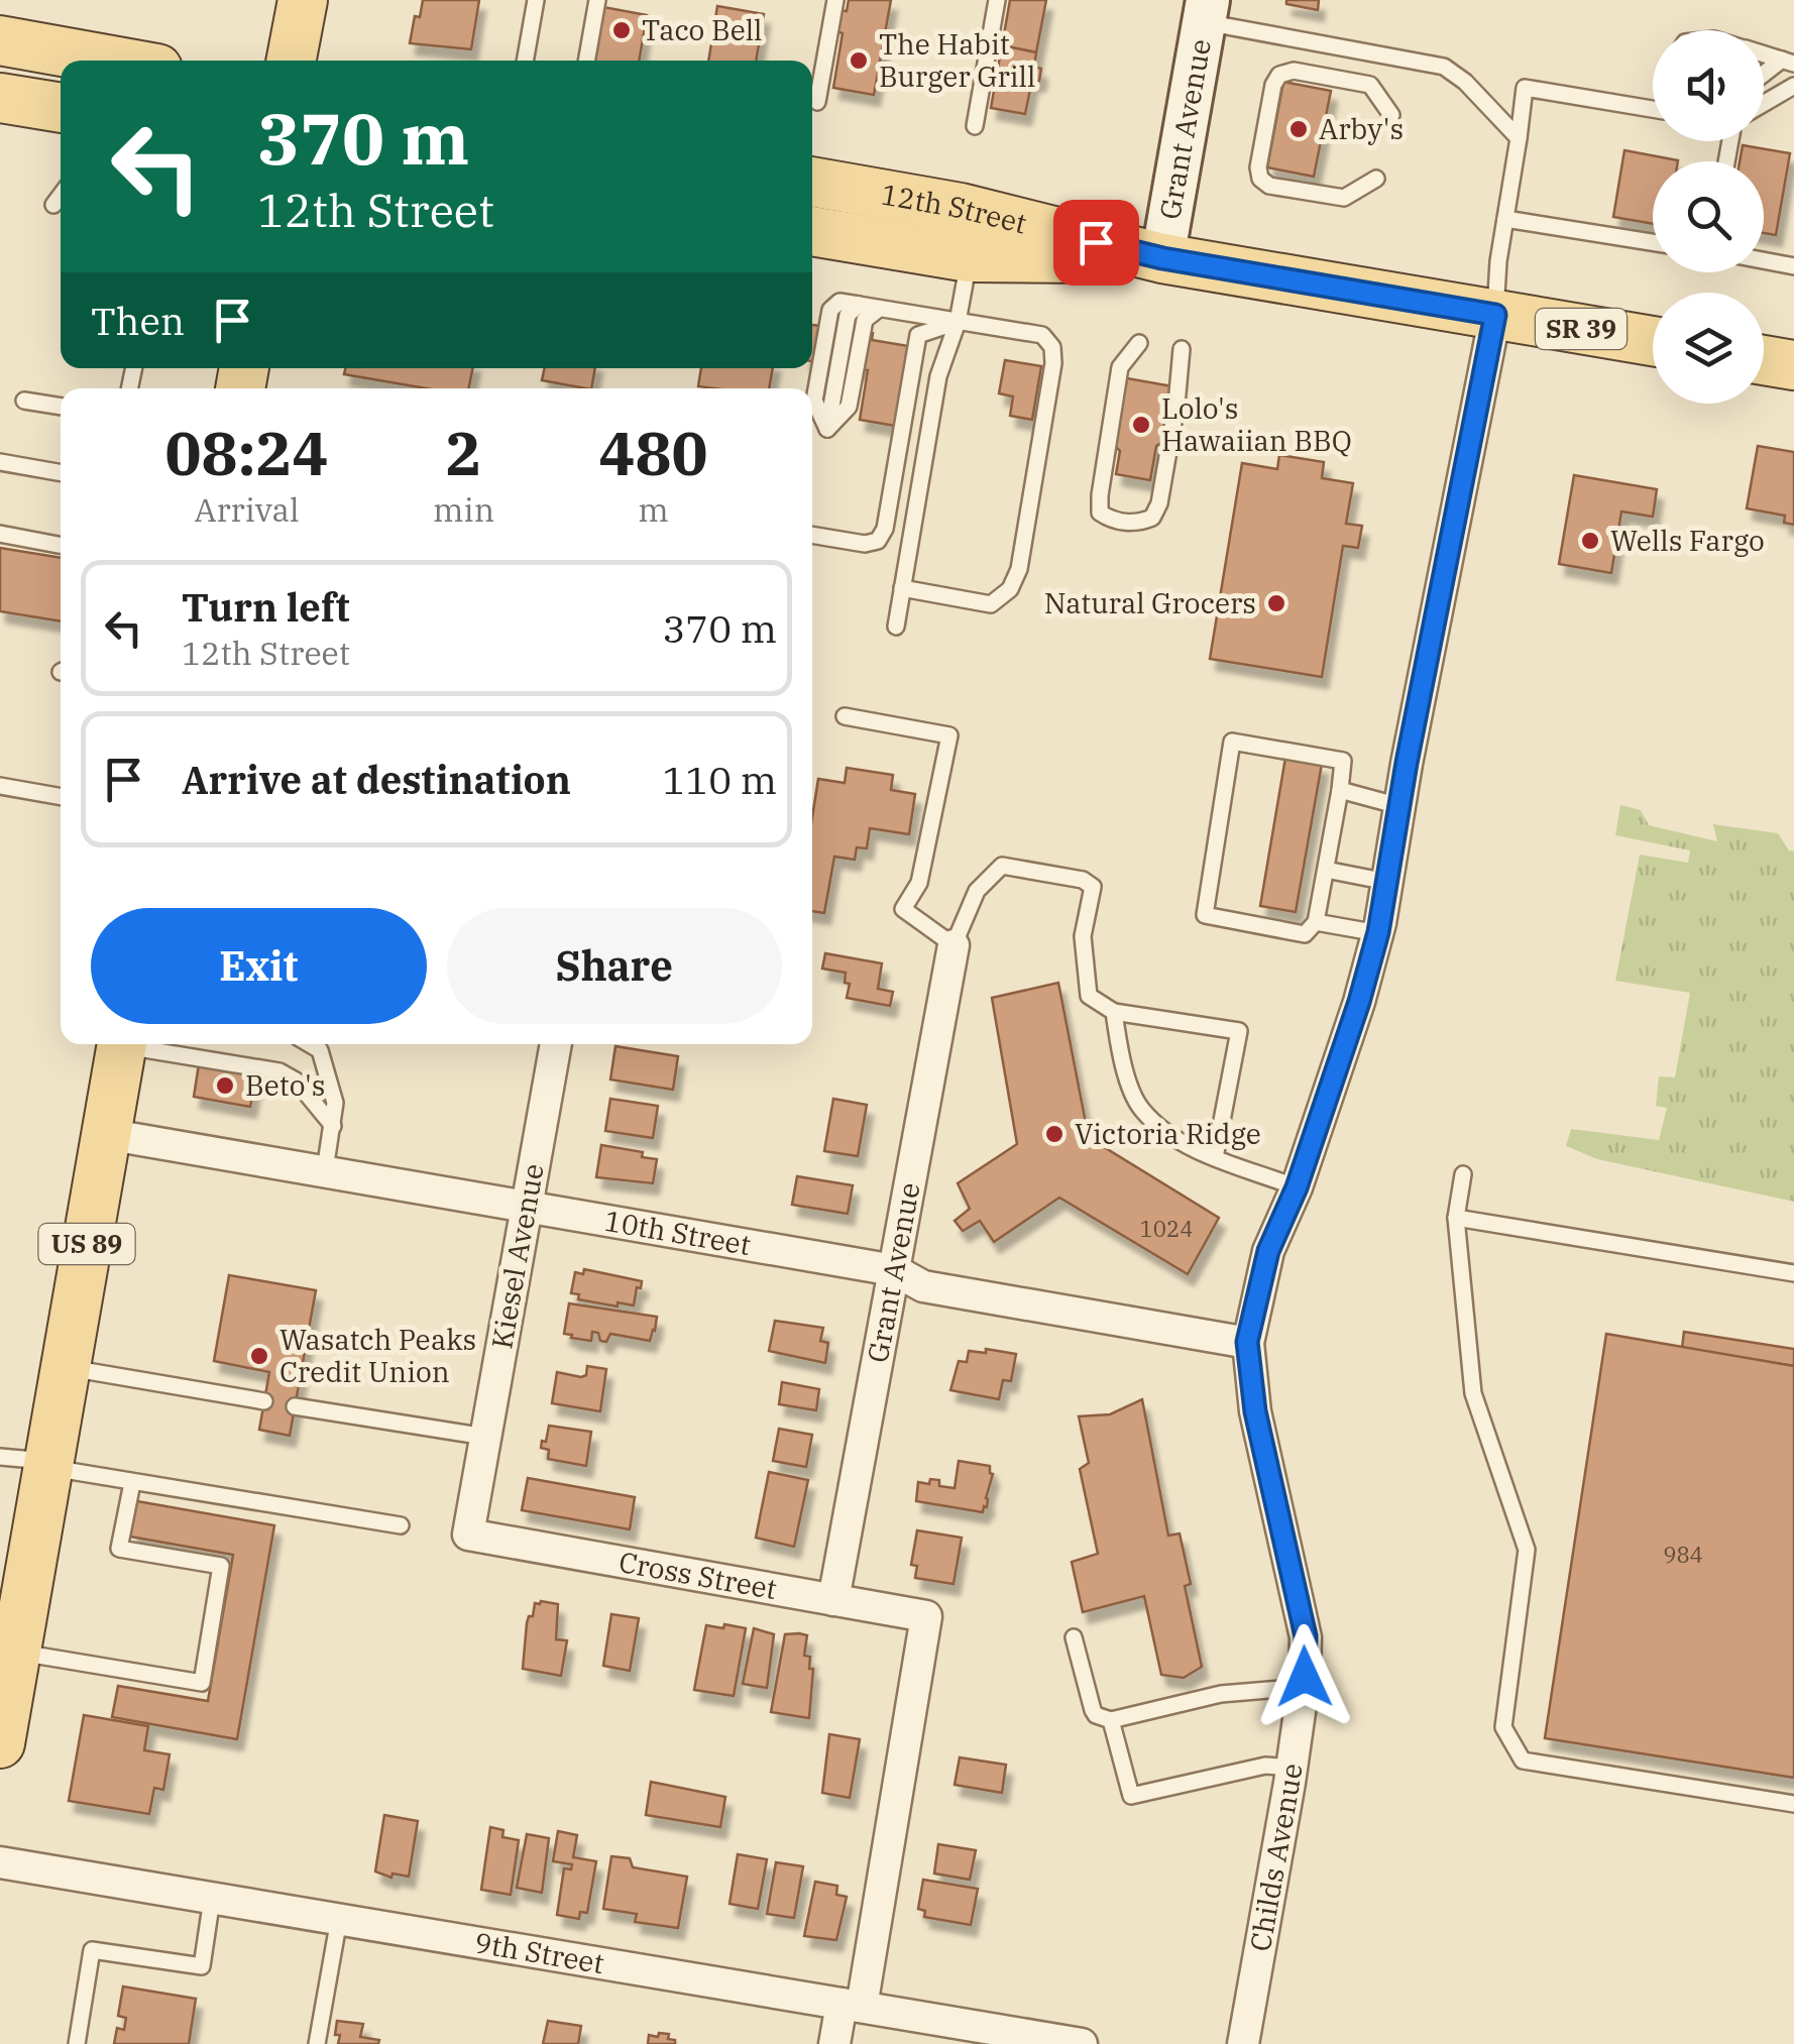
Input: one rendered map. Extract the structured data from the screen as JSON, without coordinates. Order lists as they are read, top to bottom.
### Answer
{
  "streets": {
    "main road": ["12th Street", "SR 39", "US 89"],
    "street": [
      "Grant Avenue",
      "10th Street",
      "Kiesel Avenue",
      "Cross Street",
      "Childs Avenue",
      "9th Street"
    ]
  },
  "crossings": [
    ["Grant Avenue", "12th Street"],
    ["Grant Avenue", "10th Street"],
    ["Grant Avenue", "Cross Street"],
    ["12th Street", "Childs Avenue"],
    ["10th Street", "US 89"],
    ["10th Street", "Kiesel Avenue"],
    ["10th Street", "Childs Avenue"],
    ["Kiesel Avenue", "Cross Street"],
    ["Cross Street", "9th Street"]
  ],
  "places": [
    "Taco Bell",
    "The Habit Burger Grill",
    "Arby's",
    "Lolo's Hawaiian BBQ",
    "Wells Fargo",
    "Natural Grocers",
    "Beto's",
    "Victoria Ridge",
    "Wasatch Peaks Credit Union"
  ],
  "house_numbers": ["1024", "984"],
  "page": {
    "turn": ["370 m", "12th Street"],
    "then": "Then",
    "eta": [
      "08:24",
      "Arrival",
      "2",
      "min",
      "480",
      "m"
    ],
    "list": [
      {
        "name": "Turn left",
        "note": "12th Street",
        "value": "370 m"
      },
      {
        "name": "Arrive at destination",
        "value": "110 m"
      }
    ],
    "buttons": ["Exit", "Share"]
  }
}
